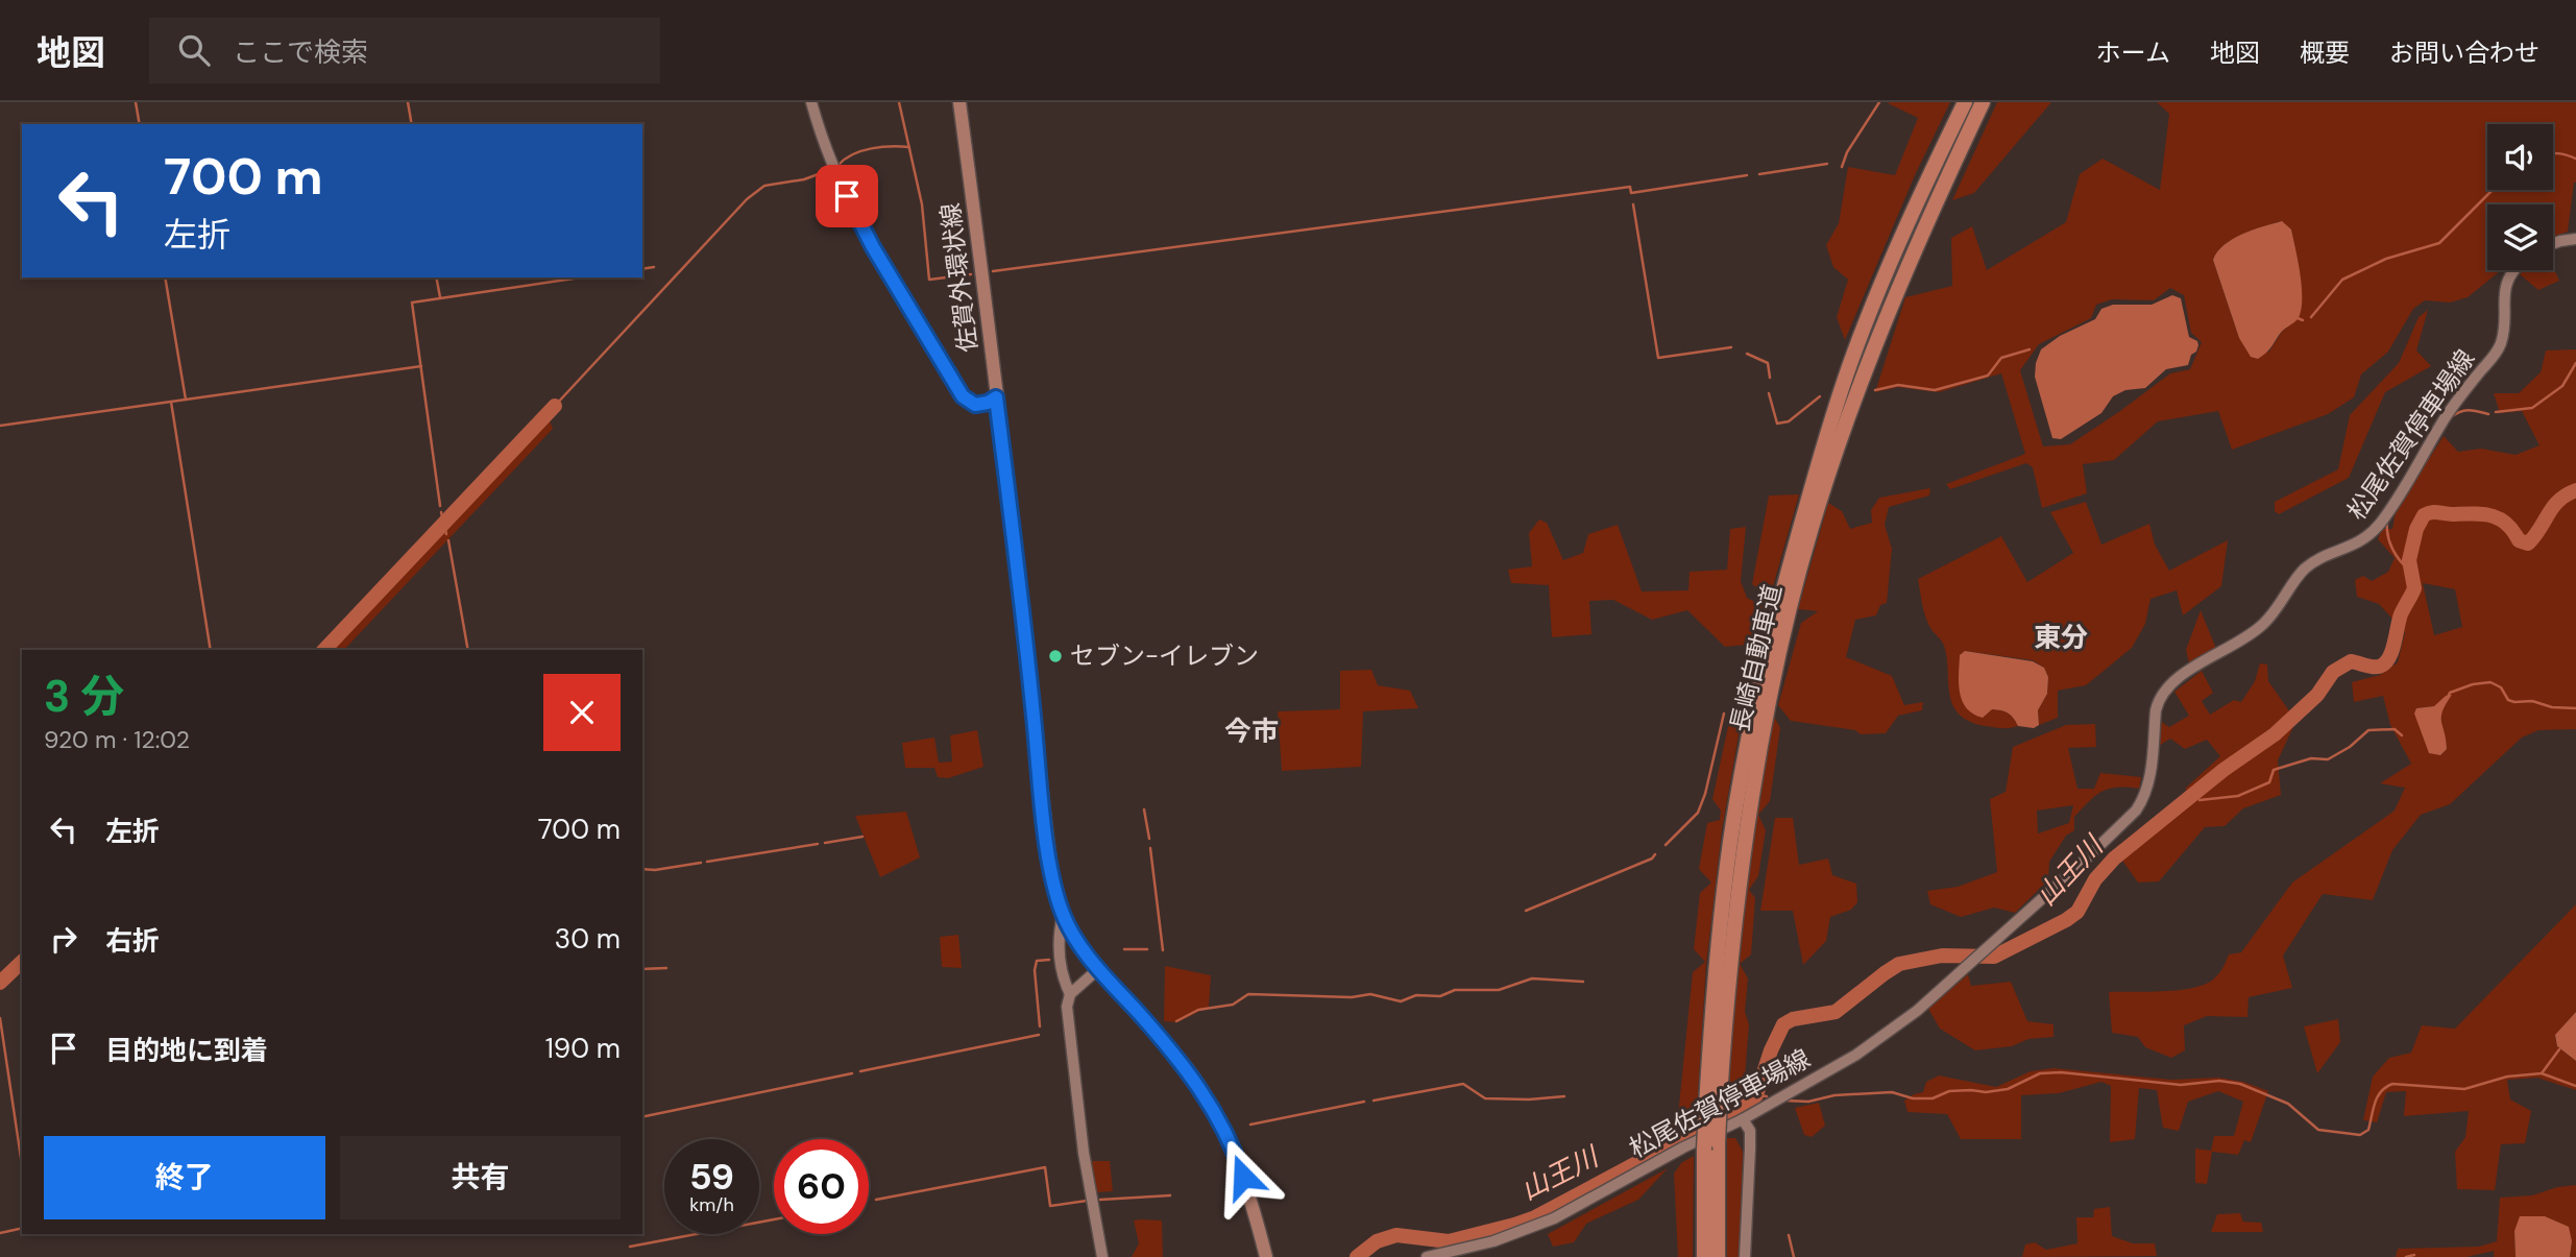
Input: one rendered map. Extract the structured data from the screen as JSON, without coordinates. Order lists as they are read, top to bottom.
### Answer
{
  "streets": {
    "highway": ["長崎自動車道"],
    "main road": ["佐賀外環状線", "松尾佐賀停車場線"]
  },
  "districts": ["東分", "今市"],
  "water": ["山王川"],
  "places": ["セブン-イレブン"],
  "page": {
    "header": "地図",
    "search": "ここで検索",
    "nav": [
      "ホーム",
      "地図",
      "概要",
      "お問い合わせ"
    ],
    "turn": ["700 m", "左折"],
    "heading": ["3 分", "920 m · 12:02"],
    "list": [
      {
        "name": "左折",
        "value": "700 m"
      },
      {
        "name": "右折",
        "value": "30 m"
      },
      {
        "name": "目的地に到着",
        "value": "190 m"
      }
    ],
    "buttons": ["終了", "共有"],
    "speed": "59 km/h",
    "limit": "60"
  }
}
